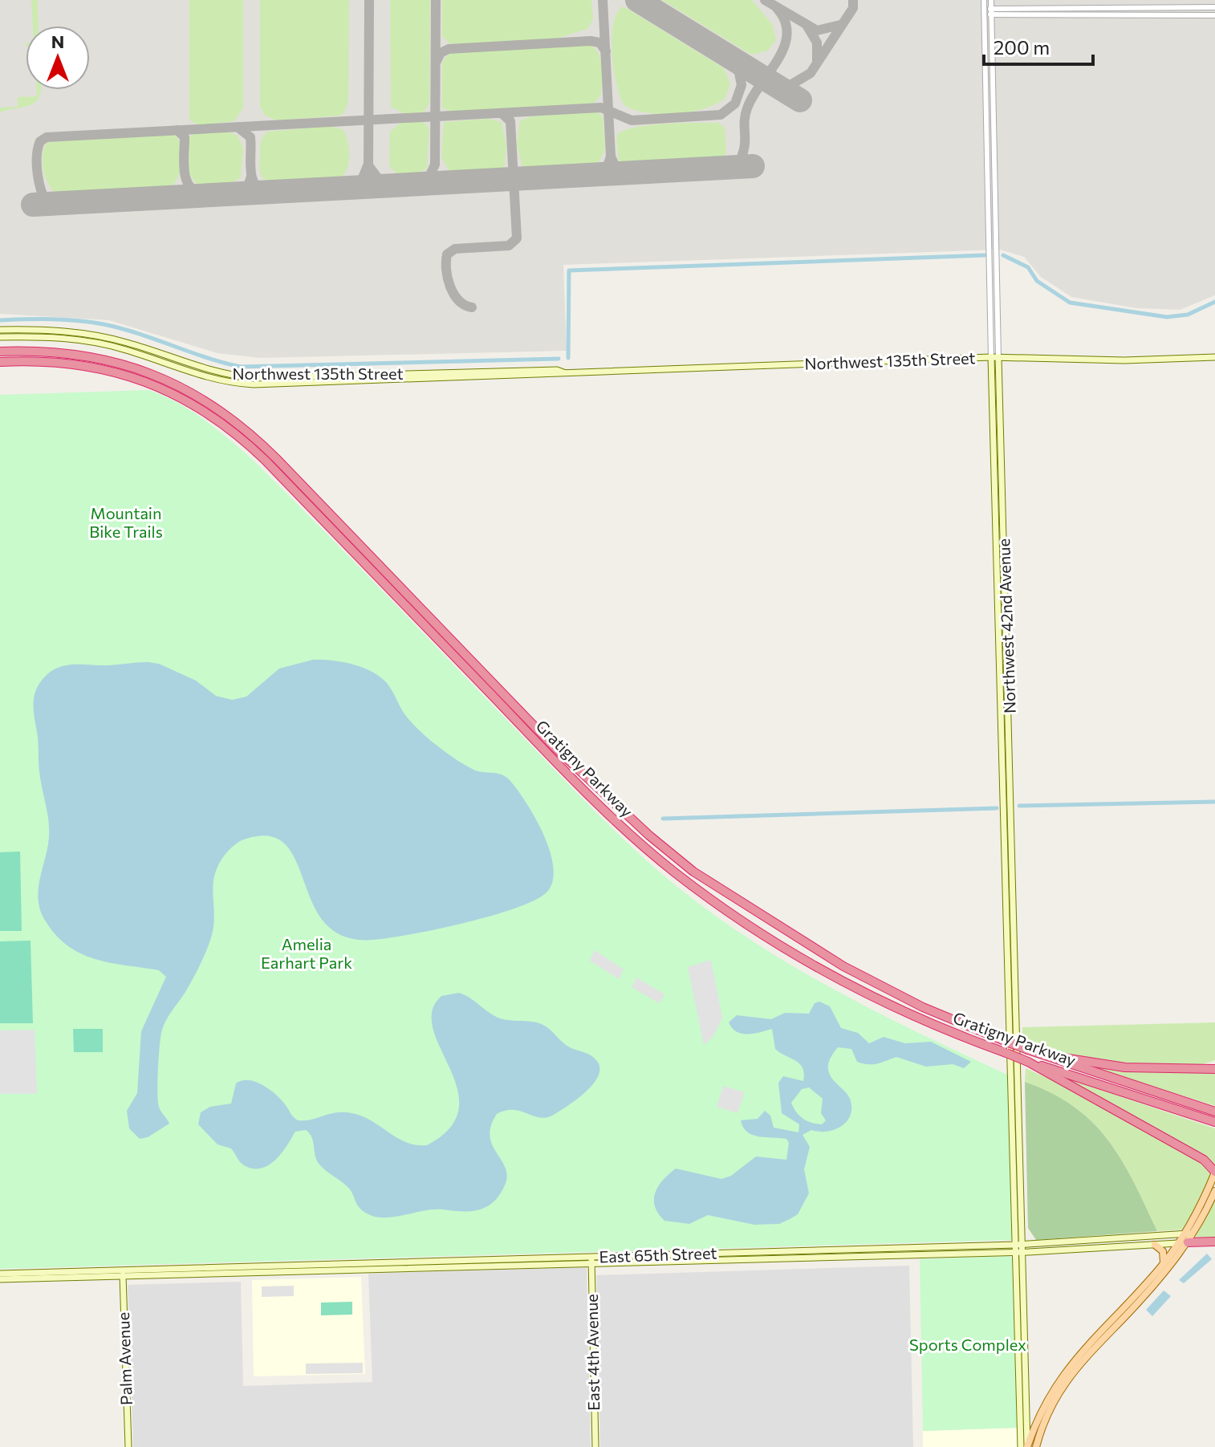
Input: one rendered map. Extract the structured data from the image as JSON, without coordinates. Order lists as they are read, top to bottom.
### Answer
{
  "streets": {
    "highway": ["Gratigny Parkway"],
    "main road": [
      "Northwest 135th Street",
      "Northwest 42nd Avenue",
      "East 65th Street",
      "East 4th Avenue",
      "Palm Avenue"
    ]
  },
  "crossings": [
    ["Northwest 135th Street", "Northwest 42nd Avenue"],
    ["Northwest 42nd Avenue", "East 65th Street"],
    ["East 65th Street", "East 4th Avenue"],
    ["East 65th Street", "Palm Avenue"]
  ],
  "parks": ["Mountain Bike Trails", "Amelia Earhart Park", "Sports Complex"],
  "scale_bar": "200 m",
  "north": "top"
}
